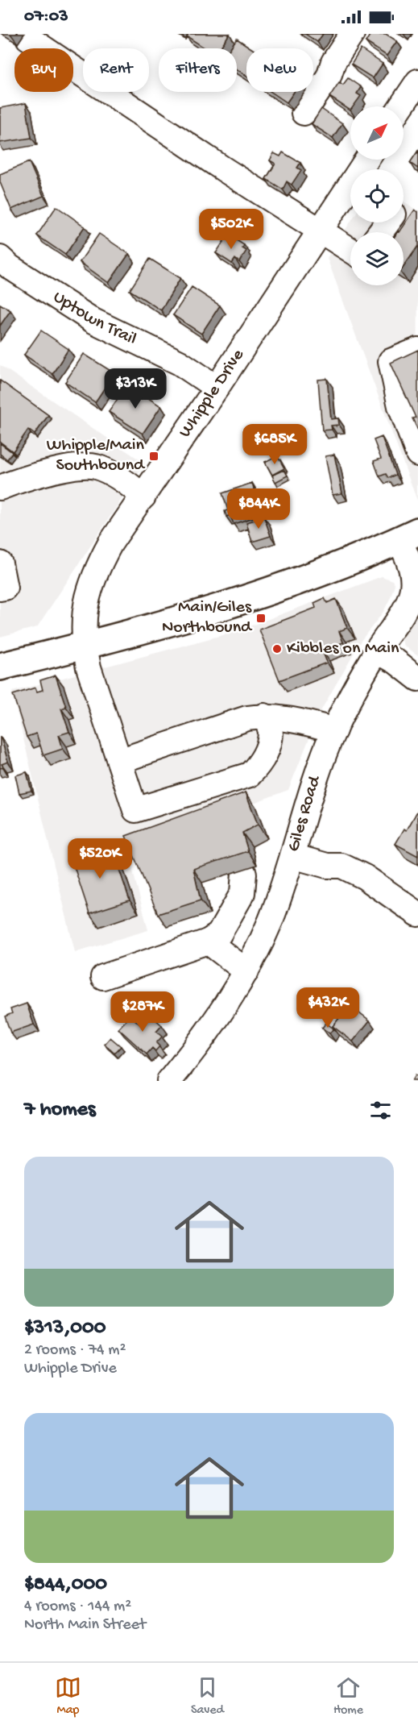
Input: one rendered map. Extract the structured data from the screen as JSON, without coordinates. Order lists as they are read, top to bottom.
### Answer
{
  "streets": {
    "street": ["Uptown Trail", "Whipple Drive", "Giles Road"]
  },
  "crossings": [
    ["Uptown Trail", "Whipple Drive"]
  ],
  "places": {
    "transit": ["Whipple/Main Southbound", "Main/Giles Northbound"],
    "other": ["Kibbles on Main"]
  },
  "north": "top right",
  "page": {
    "status": "07:03",
    "chip": [
      "Buy",
      "Rent",
      "Filters",
      "New"
    ],
    "price": [
      "$502K",
      "$313K",
      "$685K",
      "$844K",
      "$520K",
      "$432K",
      "$287K"
    ],
    "heading": "7 homes",
    "list": [
      {
        "name": "$313,000",
        "note": "2 rooms · 74 m² · Whipple Drive"
      },
      {
        "name": "$844,000",
        "note": "4 rooms · 144 m² · North Main Street"
      }
    ],
    "tabs": ["Map", "Saved", "Home"]
  }
}
